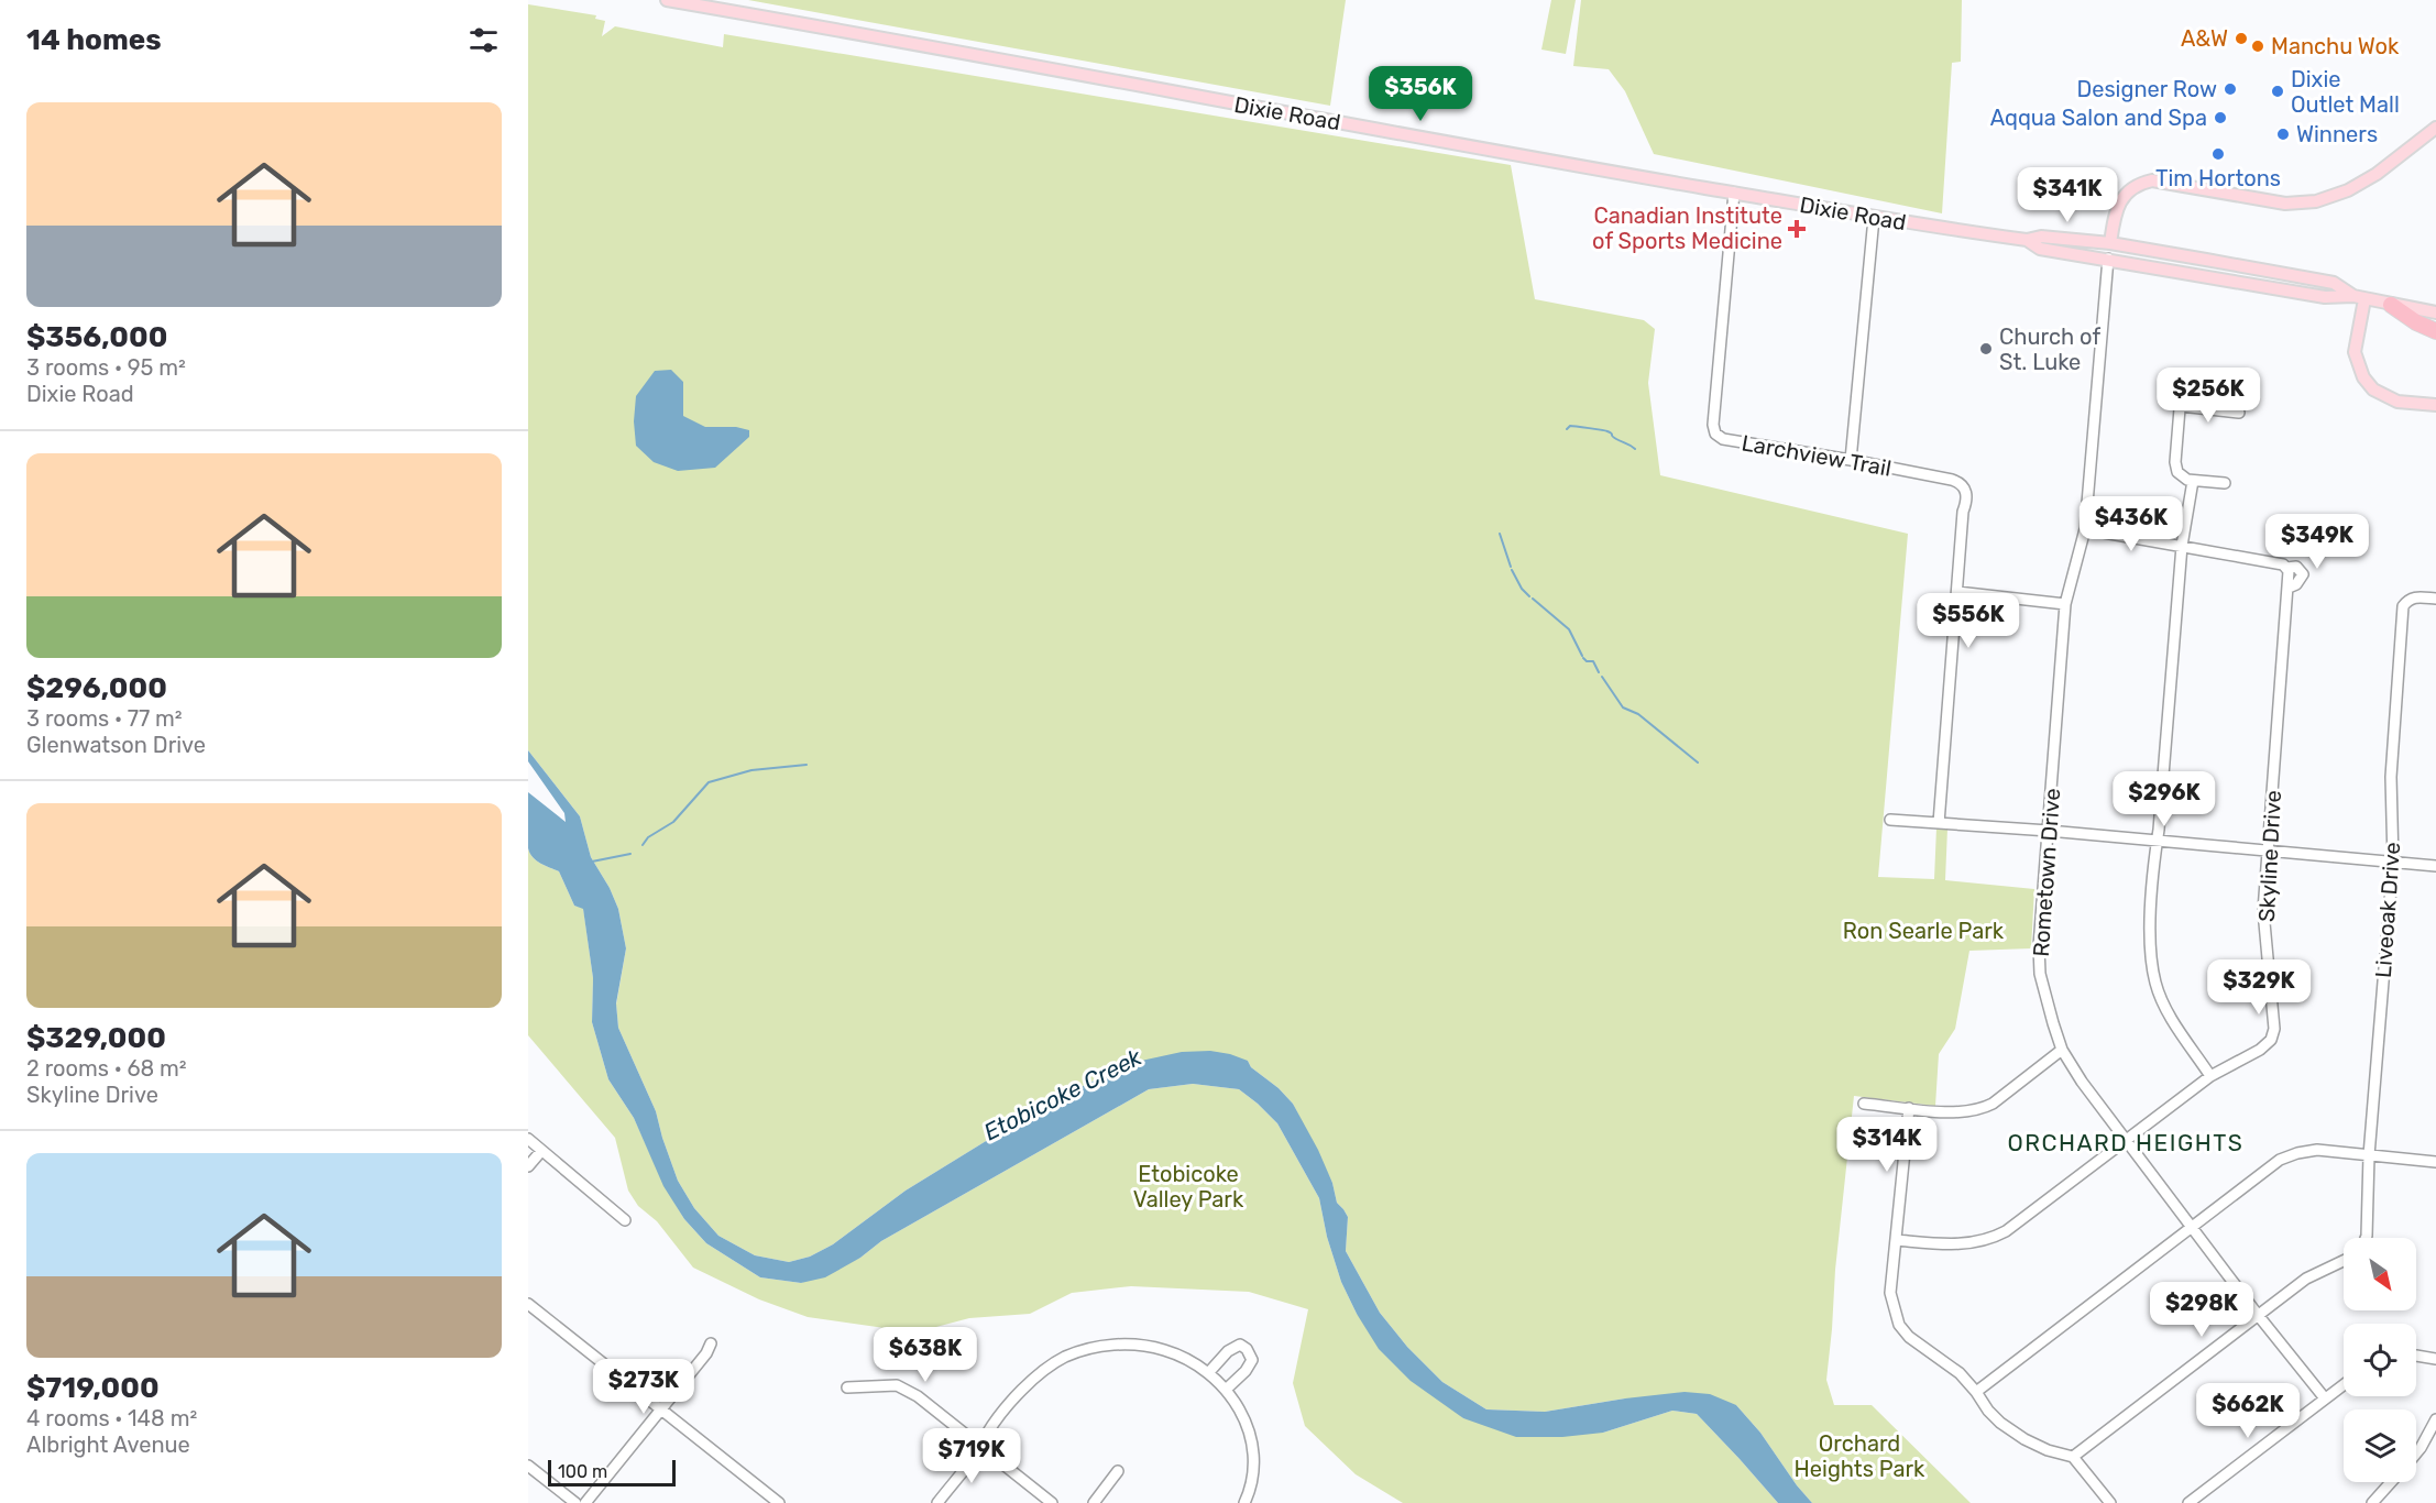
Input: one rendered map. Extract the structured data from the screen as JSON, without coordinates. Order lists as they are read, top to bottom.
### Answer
{
  "streets": {
    "main road": ["Dixie Road"],
    "street": [
      "Larchview Trail",
      "Skyline Drive",
      "Rometown Drive",
      "Liveoak Drive"
    ]
  },
  "crossings": [
    ["Dixie Road", "Larchview Trail"],
    ["Dixie Road", "Rometown Drive"],
    ["Skyline Drive", "Rometown Drive"]
  ],
  "districts": ["ORCHARD HEIGHTS"],
  "water": ["Etobicoke Creek"],
  "parks": ["Ron Searle Park", "Etobicoke Valley Park", "Orchard Heights Park"],
  "places": {
    "other": [
      "A&W",
      "Manchu Wok",
      "Designer Row",
      "Dixie Outlet Mall",
      "Aqqua Salon and Spa",
      "Winners",
      "Tim Hortons",
      "Church of St. Luke"
    ],
    "health": ["Canadian Institute of Sports Medicine"]
  },
  "scale_bar": "100 m",
  "north": "bottom right",
  "page": {
    "heading": "14 homes",
    "price": [
      "$356K",
      "$341K",
      "$256K",
      "$436K",
      "$349K",
      "$556K",
      "$296K",
      "$329K",
      "$314K",
      "$298K",
      "$638K",
      "$273K",
      "$662K",
      "$719K"
    ],
    "list": [
      {
        "name": "$356,000",
        "note": "3 rooms · 95 m² · Dixie Road"
      },
      {
        "name": "$296,000",
        "note": "3 rooms · 77 m² · Glenwatson Drive"
      },
      {
        "name": "$329,000",
        "note": "2 rooms · 68 m² · Skyline Drive"
      },
      {
        "name": "$719,000",
        "note": "4 rooms · 148 m² · Albright Avenue"
      }
    ],
    "scale": "100 m"
  }
}
